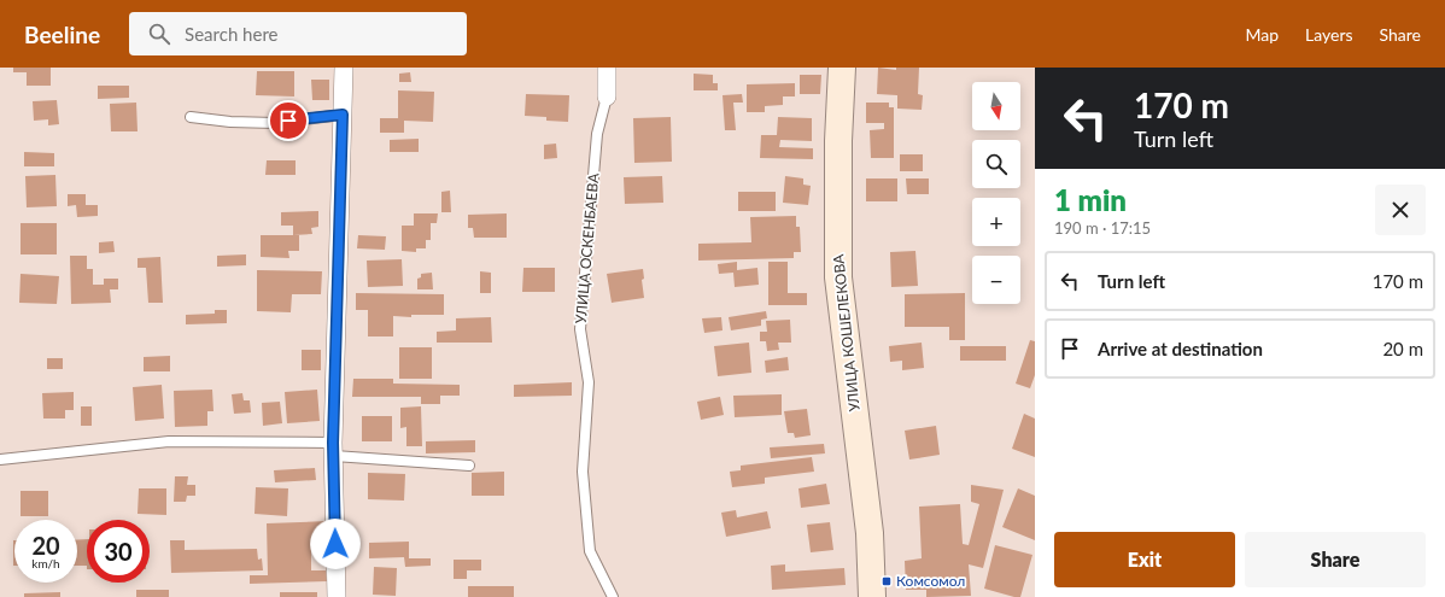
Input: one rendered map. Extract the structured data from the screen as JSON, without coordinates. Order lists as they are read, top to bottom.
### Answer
{
  "streets": {
    "main road": ["УЛИЦА КОШЕЛЕКОВА"],
    "street": ["УЛИЦА ОСКЕНБАЕВА"]
  },
  "places": {
    "transit": ["Комсомол"]
  },
  "north": "bottom",
  "page": {
    "header": "Beeline",
    "search": "Search here",
    "nav": ["Map", "Layers", "Share"],
    "turn": ["170 m", "Turn left"],
    "map_buttons": ["+", "−"],
    "heading": ["1 min", "190 m · 17:15"],
    "list": [
      {
        "name": "Turn left",
        "value": "170 m"
      },
      {
        "name": "Arrive at destination",
        "value": "20 m"
      }
    ],
    "speed": "20 km/h",
    "limit": "30",
    "buttons": ["Exit", "Share"]
  }
}
